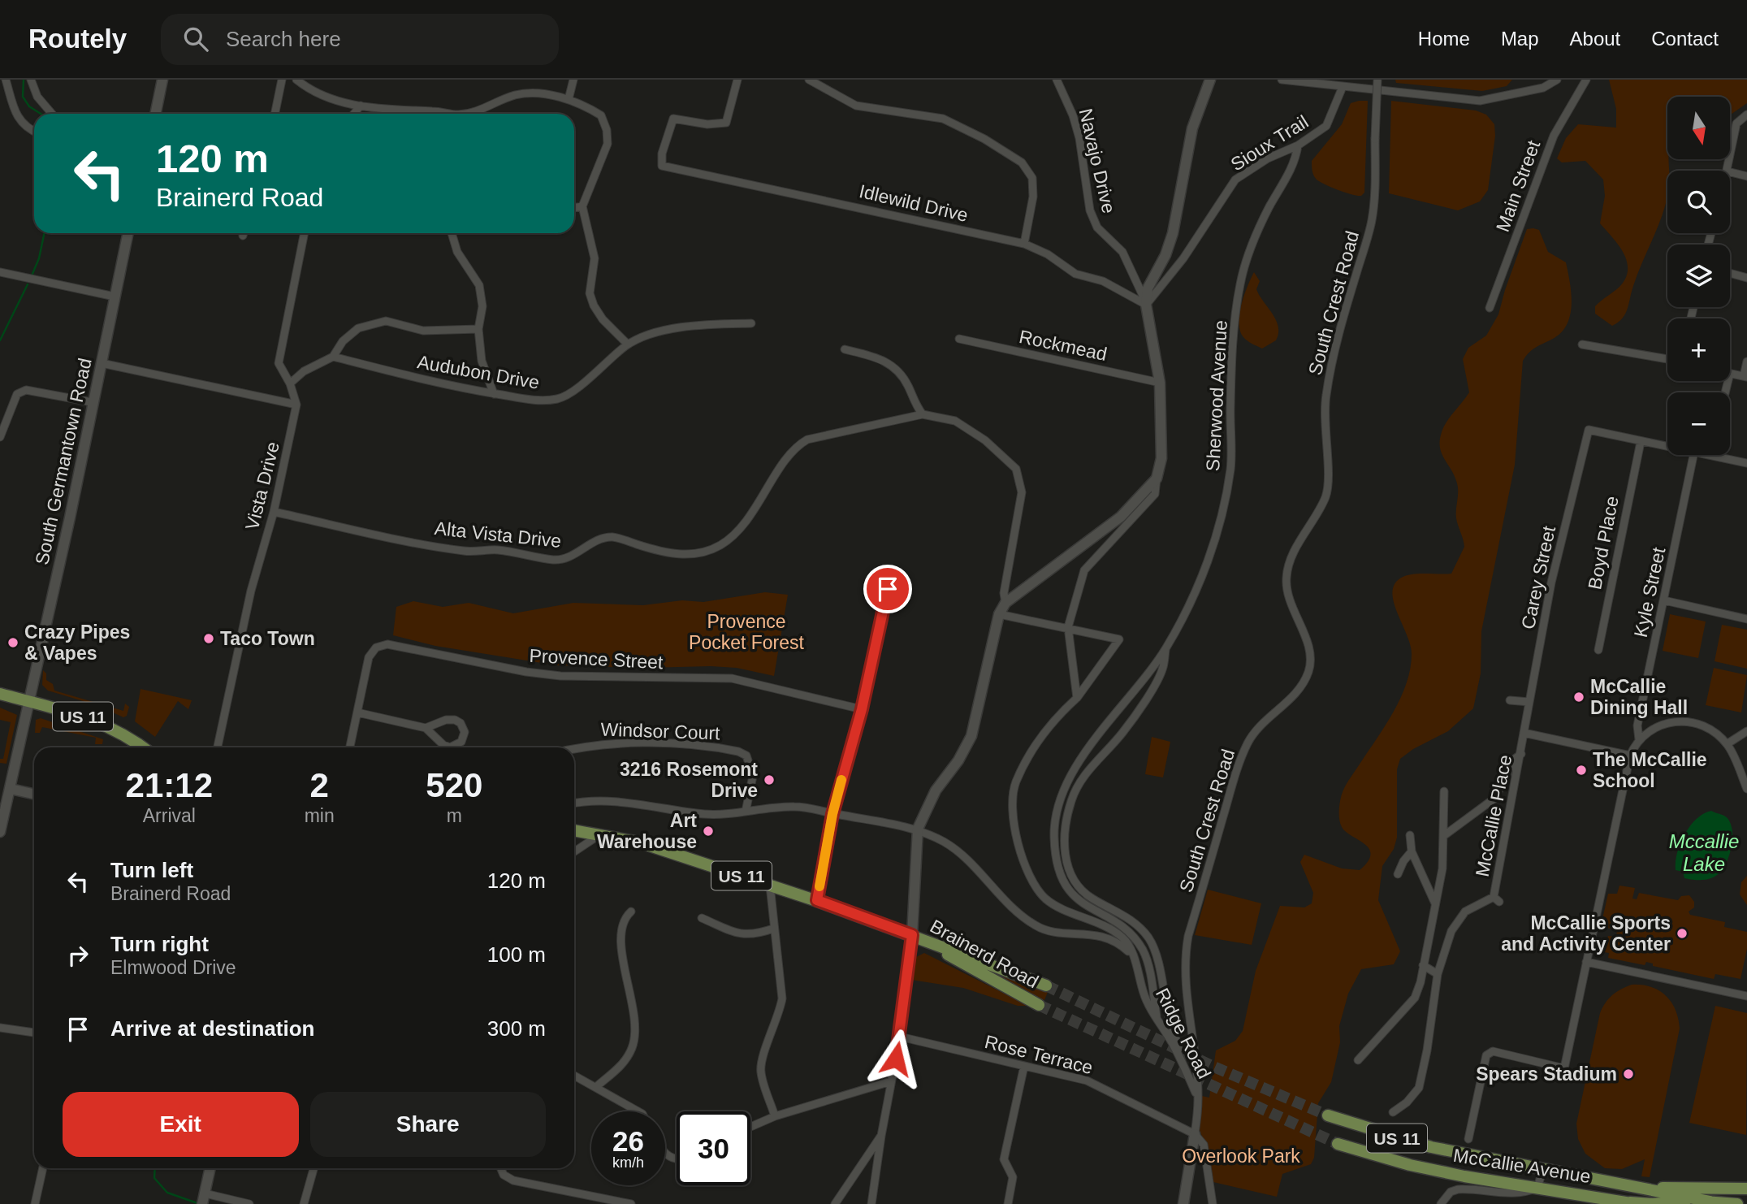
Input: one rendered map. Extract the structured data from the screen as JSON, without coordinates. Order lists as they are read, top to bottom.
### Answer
{
  "streets": {
    "main road": ["US 11", "Brainerd Road", "McCallie Avenue"],
    "street": [
      "Sioux Trail",
      "Navajo Drive",
      "Main Street",
      "Idlewild Drive",
      "South Crest Road",
      "Rockmead",
      "Audubon Drive",
      "Sherwood Avenue",
      "South Germantown Road",
      "Vista Drive",
      "Alta Vista Drive",
      "Boyd Place",
      "Carey Street",
      "Kyle Street",
      "Provence Street",
      "Windsor Court",
      "McCallie Place",
      "Ridge Road",
      "Rose Terrace"
    ]
  },
  "crossings": [
    ["Sioux Trail", "Navajo Drive"],
    ["Sioux Trail", "Idlewild Drive"],
    ["Sioux Trail", "Sherwood Avenue"],
    ["Navajo Drive", "Idlewild Drive"],
    ["South Crest Road", "Ridge Road"],
    ["South Crest Road", "Rose Terrace"],
    ["Sherwood Avenue", "Ridge Road"],
    ["South Germantown Road", "US 11"],
    ["Vista Drive", "Alta Vista Drive"],
    ["Boyd Place", "Carey Street"],
    ["Carey Street", "McCallie Place"],
    ["US 11", "McCallie Avenue"]
  ],
  "water": ["Mccallie Lake"],
  "parks": ["Provence Pocket Forest", "Overlook Park"],
  "places": [
    "Taco Town",
    "Crazy Pipes & Vapes",
    "McCallie Dining Hall",
    "The McCallie School",
    "3216 Rosemont Drive",
    "Art Warehouse",
    "McCallie Sports and Activity Center",
    "Spears Stadium"
  ],
  "north": "bottom",
  "page": {
    "header": "Routely",
    "search": "Search here",
    "nav": [
      "Home",
      "Map",
      "About",
      "Contact"
    ],
    "map_buttons": ["+", "−"],
    "turn": ["120 m", "Brainerd Road"],
    "eta": [
      "21:12",
      "Arrival",
      "2",
      "min",
      "520",
      "m"
    ],
    "list": [
      {
        "name": "Turn left",
        "note": "Brainerd Road",
        "value": "120 m"
      },
      {
        "name": "Turn right",
        "note": "Elmwood Drive",
        "value": "100 m"
      },
      {
        "name": "Arrive at destination",
        "value": "300 m"
      }
    ],
    "buttons": ["Exit", "Share"],
    "speed": "26 km/h",
    "limit": "30"
  }
}
